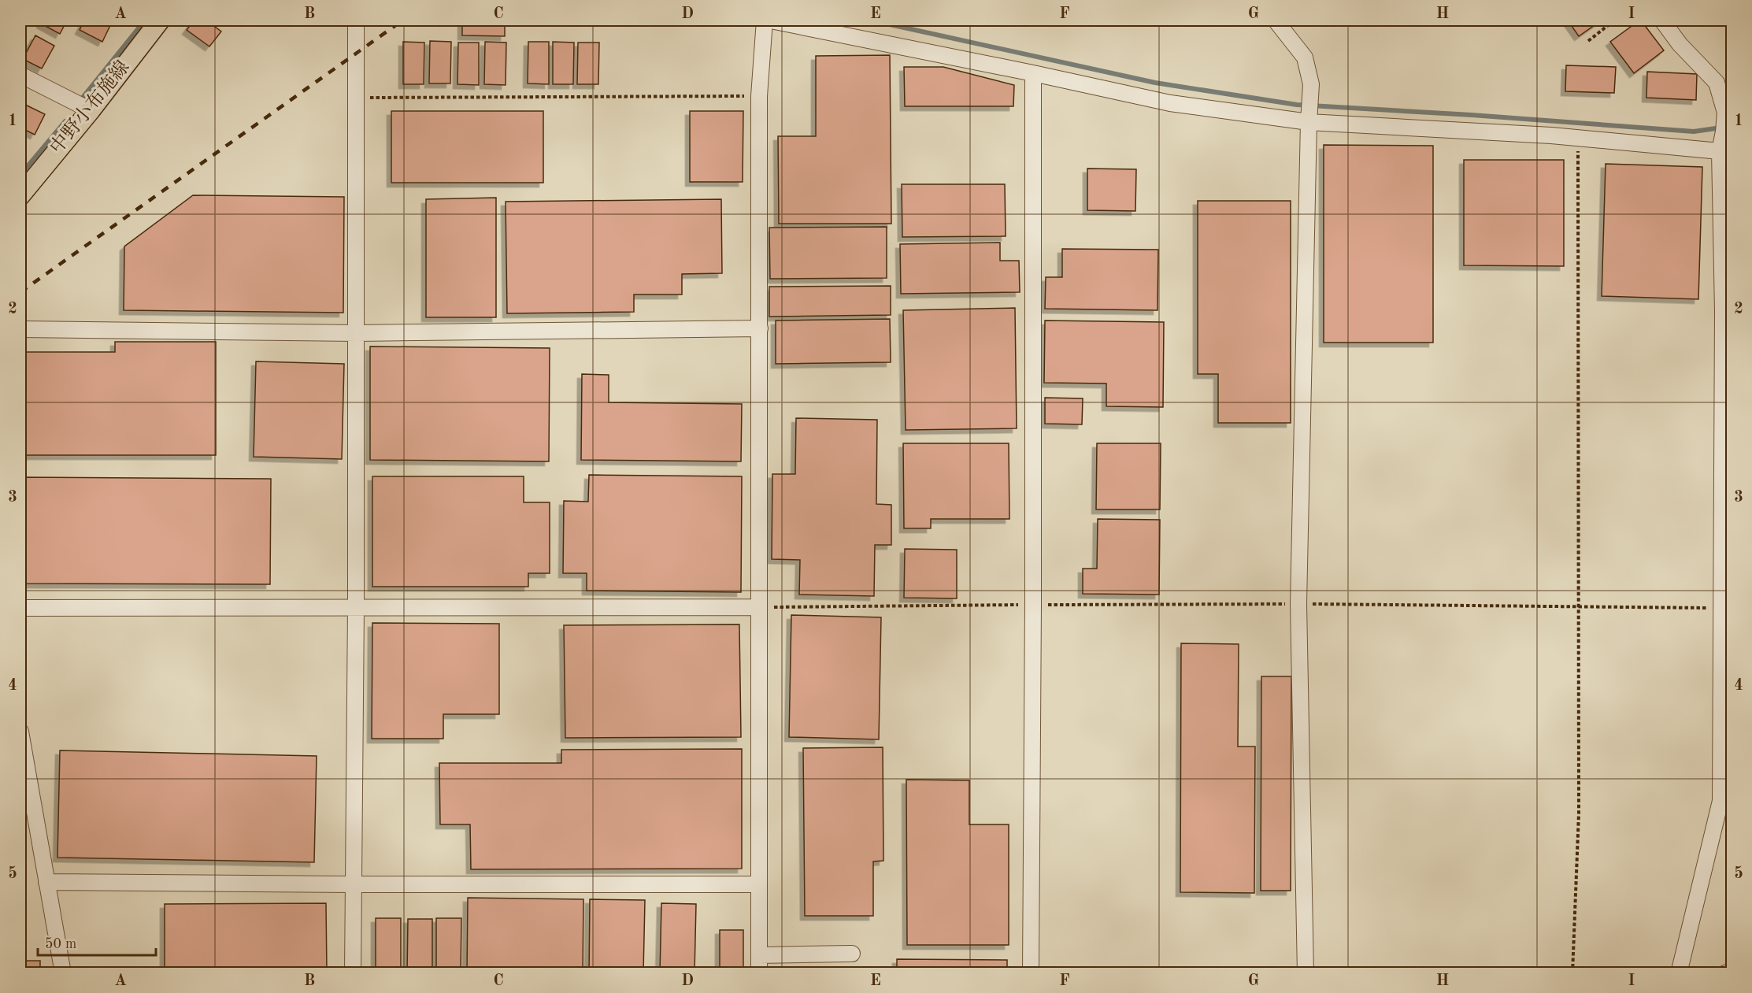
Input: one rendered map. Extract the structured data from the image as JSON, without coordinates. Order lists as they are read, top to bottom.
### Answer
{
  "streets": {
    "main road": ["中野小布施線"]
  },
  "scale_bar": "50 m",
  "grid": {
    "columns": [
      "A",
      "B",
      "C",
      "D",
      "E",
      "F",
      "G",
      "H",
      "I"
    ],
    "rows": [
      "1",
      "2",
      "3",
      "4",
      "5"
    ]
  }
}
